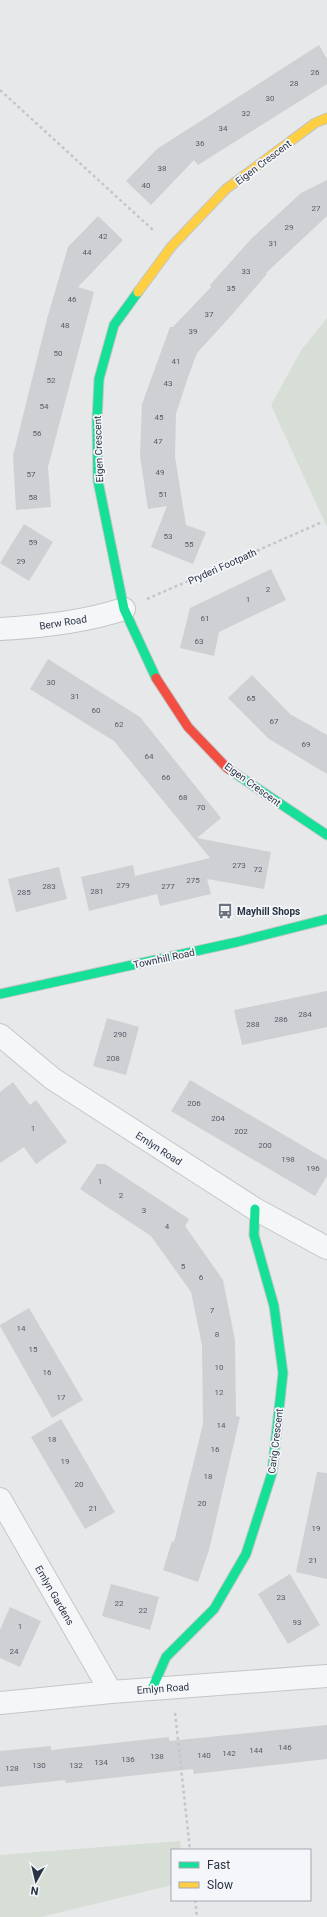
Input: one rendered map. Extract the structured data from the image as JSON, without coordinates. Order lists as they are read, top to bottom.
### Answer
{
  "streets": {
    "street": [
      "Eigen Crescent",
      "Berw Road",
      "Townhill Road",
      "Emlyn Road",
      "Carig Crescent",
      "Emlyn Gardens"
    ],
    "path": ["Pryderi Footpath"]
  },
  "crossings": [
    ["Eigen Crescent", "Pryderi Footpath"],
    ["Eigen Crescent", "Berw Road"],
    ["Pryderi Footpath", "Berw Road"],
    ["Emlyn Road", "Carig Crescent"],
    ["Emlyn Road", "Emlyn Gardens"]
  ],
  "places": {
    "bus stop": ["Mayhill Shops"]
  },
  "house_numbers": [
    "26",
    "28",
    "30",
    "32",
    "34",
    "36",
    "38",
    "40",
    "27",
    "29",
    "42",
    "31",
    "44",
    "33",
    "35",
    "46",
    "37",
    "48",
    "39",
    "50",
    "41",
    "52",
    "43",
    "54",
    "45",
    "56",
    "47",
    "49",
    "57",
    "51",
    "58",
    "53",
    "59",
    "55",
    "29",
    "2",
    "1",
    "61",
    "63",
    "30",
    "31",
    "65",
    "60",
    "67",
    "62",
    "69",
    "64",
    "66",
    "68",
    "70",
    "273",
    "72",
    "275",
    "279",
    "283",
    "277",
    "281",
    "285",
    "284",
    "286",
    "288",
    "290",
    "208",
    "206",
    "204",
    "1",
    "202",
    "200",
    "198",
    "196",
    "1",
    "2",
    "3",
    "4",
    "5",
    "6",
    "7",
    "14",
    "8",
    "15",
    "10",
    "16",
    "12",
    "17",
    "14",
    "18",
    "16",
    "19",
    "18",
    "20",
    "20",
    "21",
    "19",
    "21",
    "23",
    "22",
    "22",
    "93",
    "1",
    "24",
    "146",
    "144",
    "142",
    "140",
    "138",
    "136",
    "134",
    "130",
    "132",
    "128"
  ],
  "legend": ["Fast", "Slow"],
  "north": "bottom"
}
